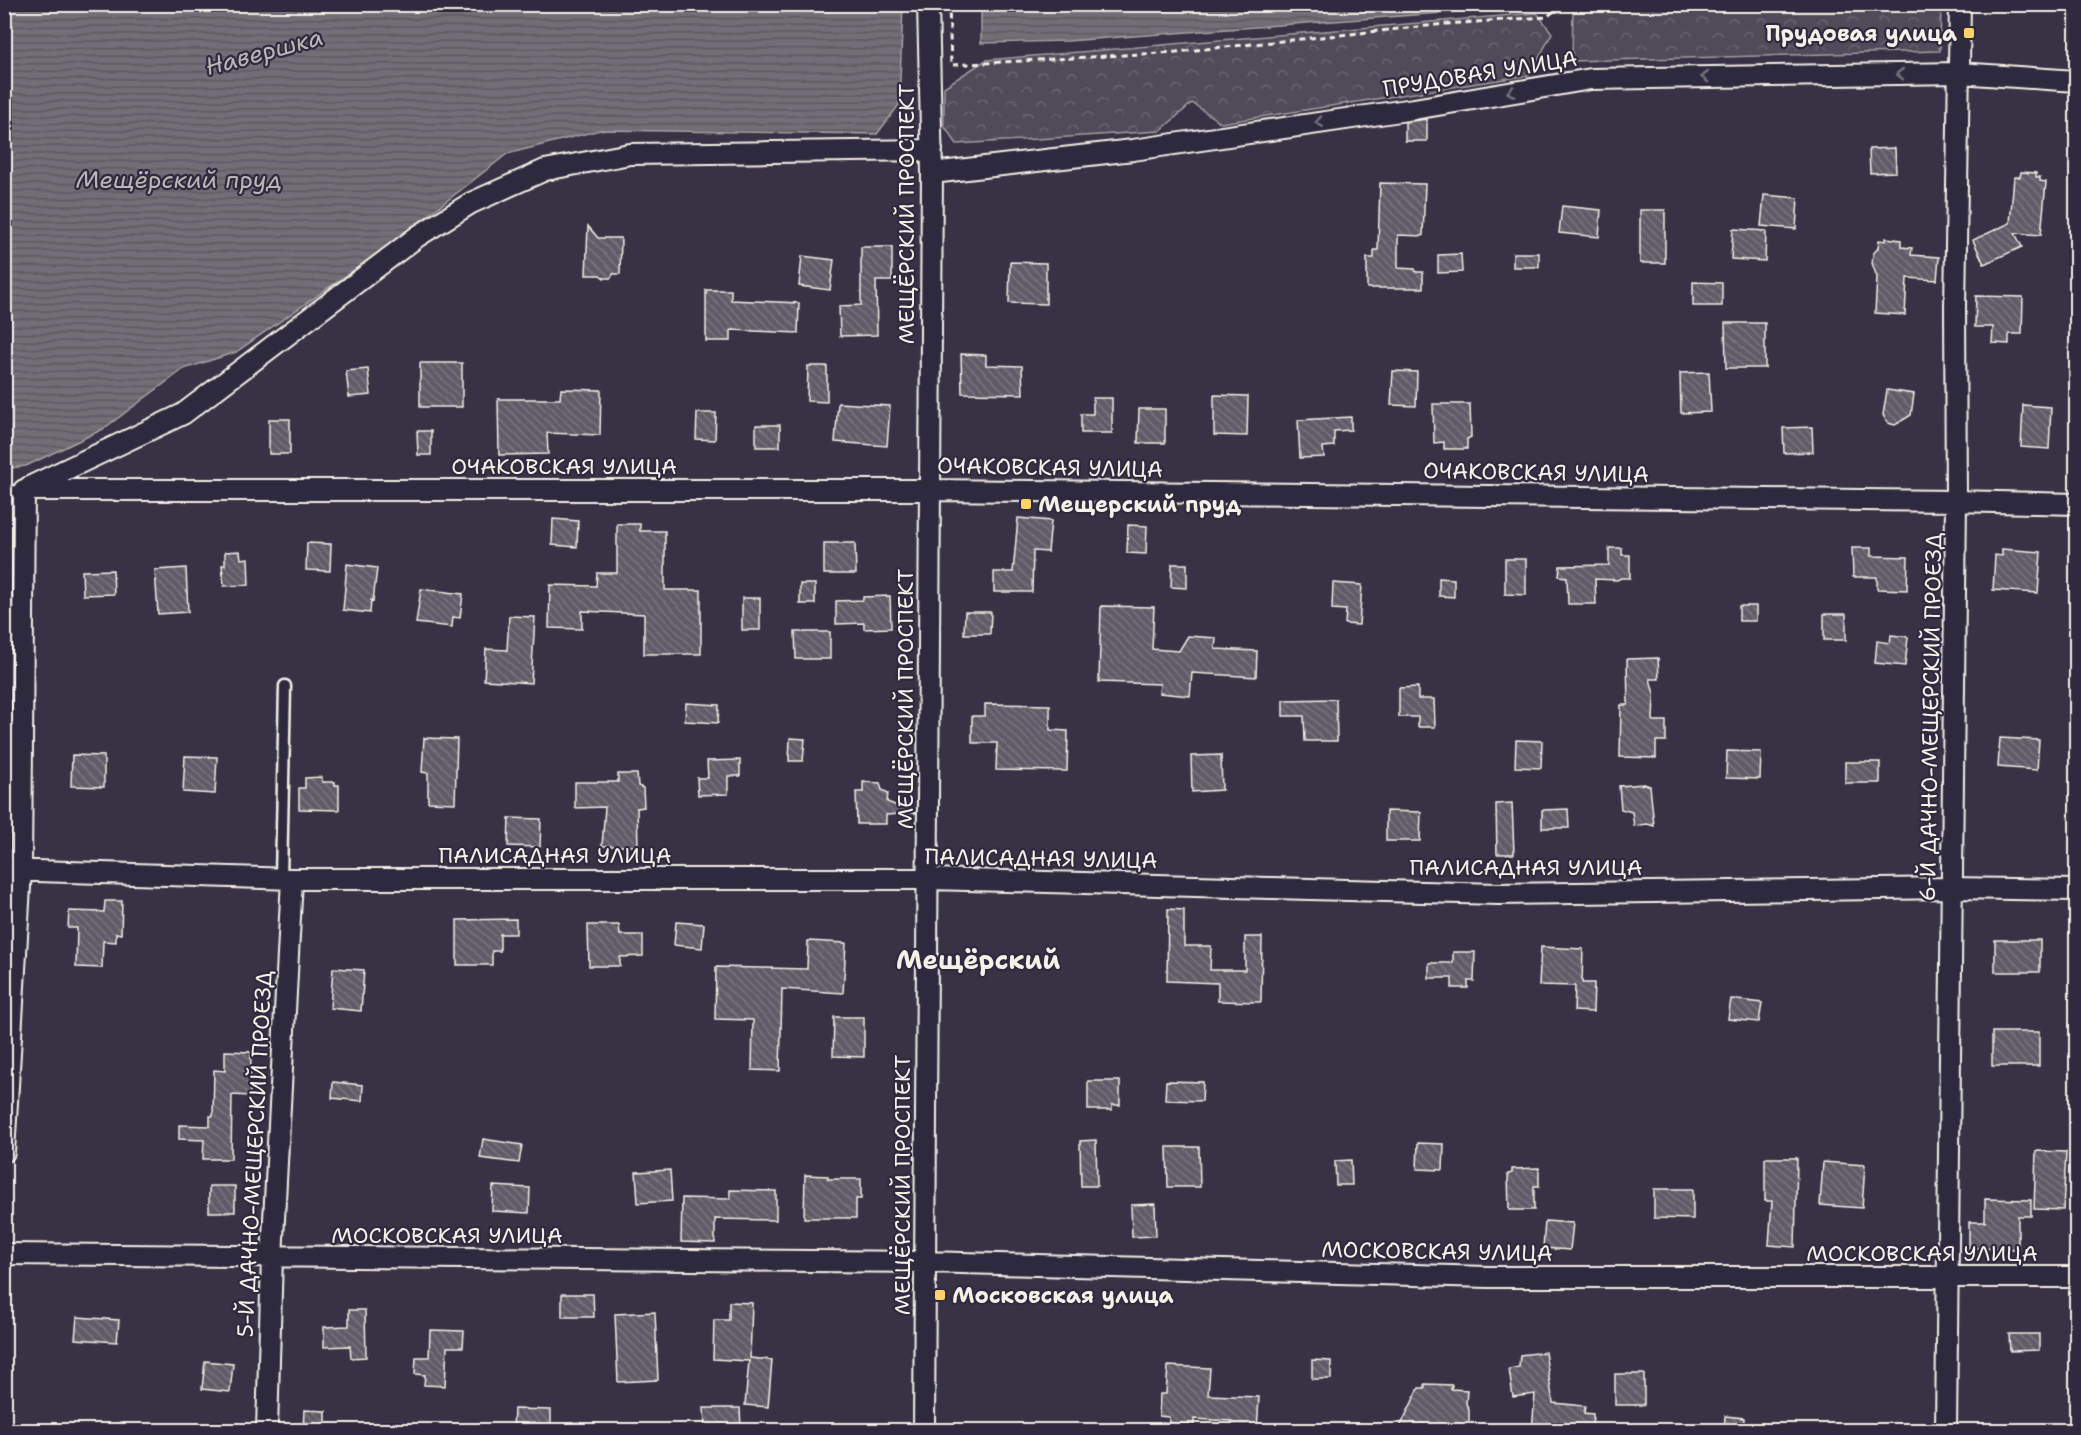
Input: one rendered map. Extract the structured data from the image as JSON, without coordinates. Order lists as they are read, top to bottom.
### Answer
{
  "streets": {
    "street": [
      "ПРУДОВАЯ УЛИЦА",
      "МЕЩЁРСКИЙ ПРОСПЕКТ",
      "ОЧАКОВСКАЯ УЛИЦА",
      "6-Й ДАЧНО-МЕЩЕРСКИЙ ПРОЕЗД",
      "ПАЛИСАДНАЯ УЛИЦА",
      "5-Й ДАЧНО-МЕЩЕРСКИЙ ПРОЕЗД",
      "МОСКОВСКАЯ УЛИЦА"
    ]
  },
  "crossings": [
    ["ПРУДОВАЯ УЛИЦА", "МЕЩЁРСКИЙ ПРОСПЕКТ"],
    ["ПРУДОВАЯ УЛИЦА", "6-Й ДАЧНО-МЕЩЕРСКИЙ ПРОЕЗД"],
    ["МЕЩЁРСКИЙ ПРОСПЕКТ", "ОЧАКОВСКАЯ УЛИЦА"],
    ["МЕЩЁРСКИЙ ПРОСПЕКТ", "ПАЛИСАДНАЯ УЛИЦА"],
    ["МЕЩЁРСКИЙ ПРОСПЕКТ", "МОСКОВСКАЯ УЛИЦА"],
    ["ОЧАКОВСКАЯ УЛИЦА", "6-Й ДАЧНО-МЕЩЕРСКИЙ ПРОЕЗД"],
    ["6-Й ДАЧНО-МЕЩЕРСКИЙ ПРОЕЗД", "ПАЛИСАДНАЯ УЛИЦА"],
    ["6-Й ДАЧНО-МЕЩЕРСКИЙ ПРОЕЗД", "МОСКОВСКАЯ УЛИЦА"],
    ["ПАЛИСАДНАЯ УЛИЦА", "5-Й ДАЧНО-МЕЩЕРСКИЙ ПРОЕЗД"],
    ["5-Й ДАЧНО-МЕЩЕРСКИЙ ПРОЕЗД", "МОСКОВСКАЯ УЛИЦА"]
  ],
  "one_way": ["ПРУДОВАЯ УЛИЦА"],
  "districts": ["Мещёрский"],
  "water": ["Навершка", "Мещёрский пруд"],
  "places": {
    "transit": ["Прудовая улица", "Мещерский пруд", "Московская улица"]
  }
}
